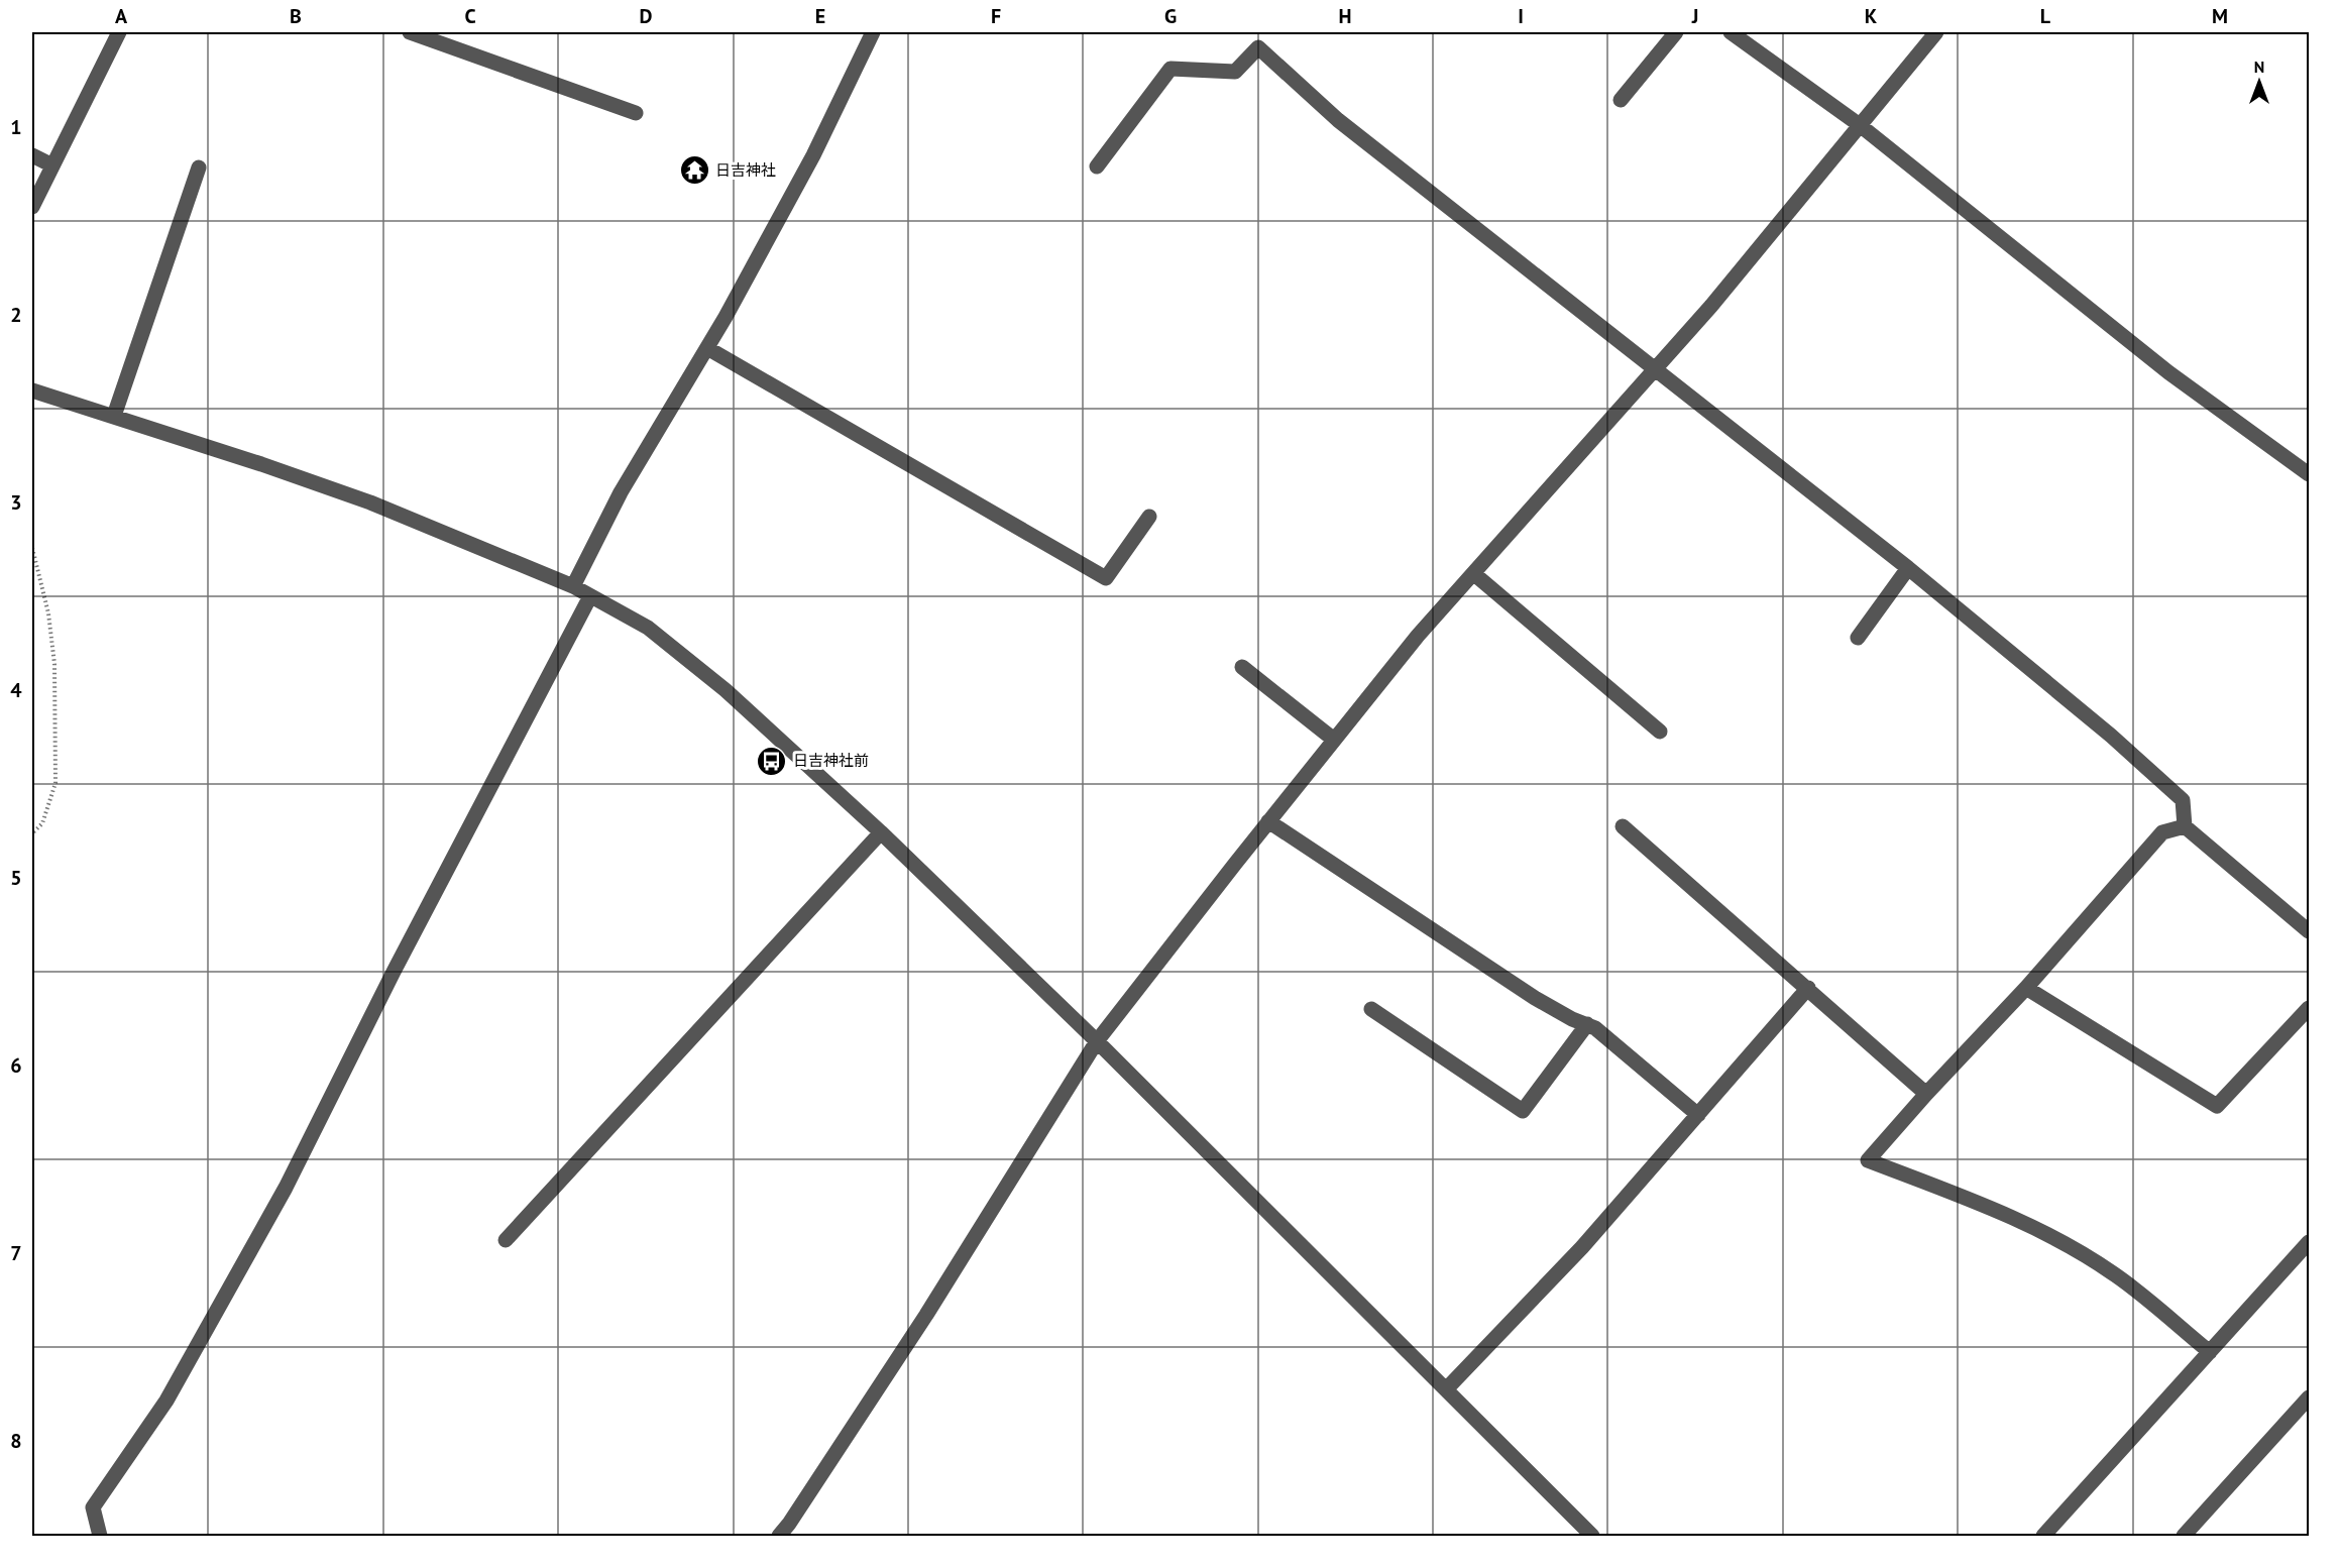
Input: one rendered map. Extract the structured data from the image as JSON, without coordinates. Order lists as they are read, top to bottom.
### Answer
{
  "places": {
    "temple": ["日吉神社"],
    "bus stop": ["日吉神社前"]
  },
  "north": "top",
  "grid": {
    "columns": [
      "A",
      "B",
      "C",
      "D",
      "E",
      "F",
      "G",
      "H",
      "I",
      "J",
      "K",
      "L",
      "M"
    ],
    "rows": [
      "1",
      "2",
      "3",
      "4",
      "5",
      "6",
      "7",
      "8"
    ]
  }
}
